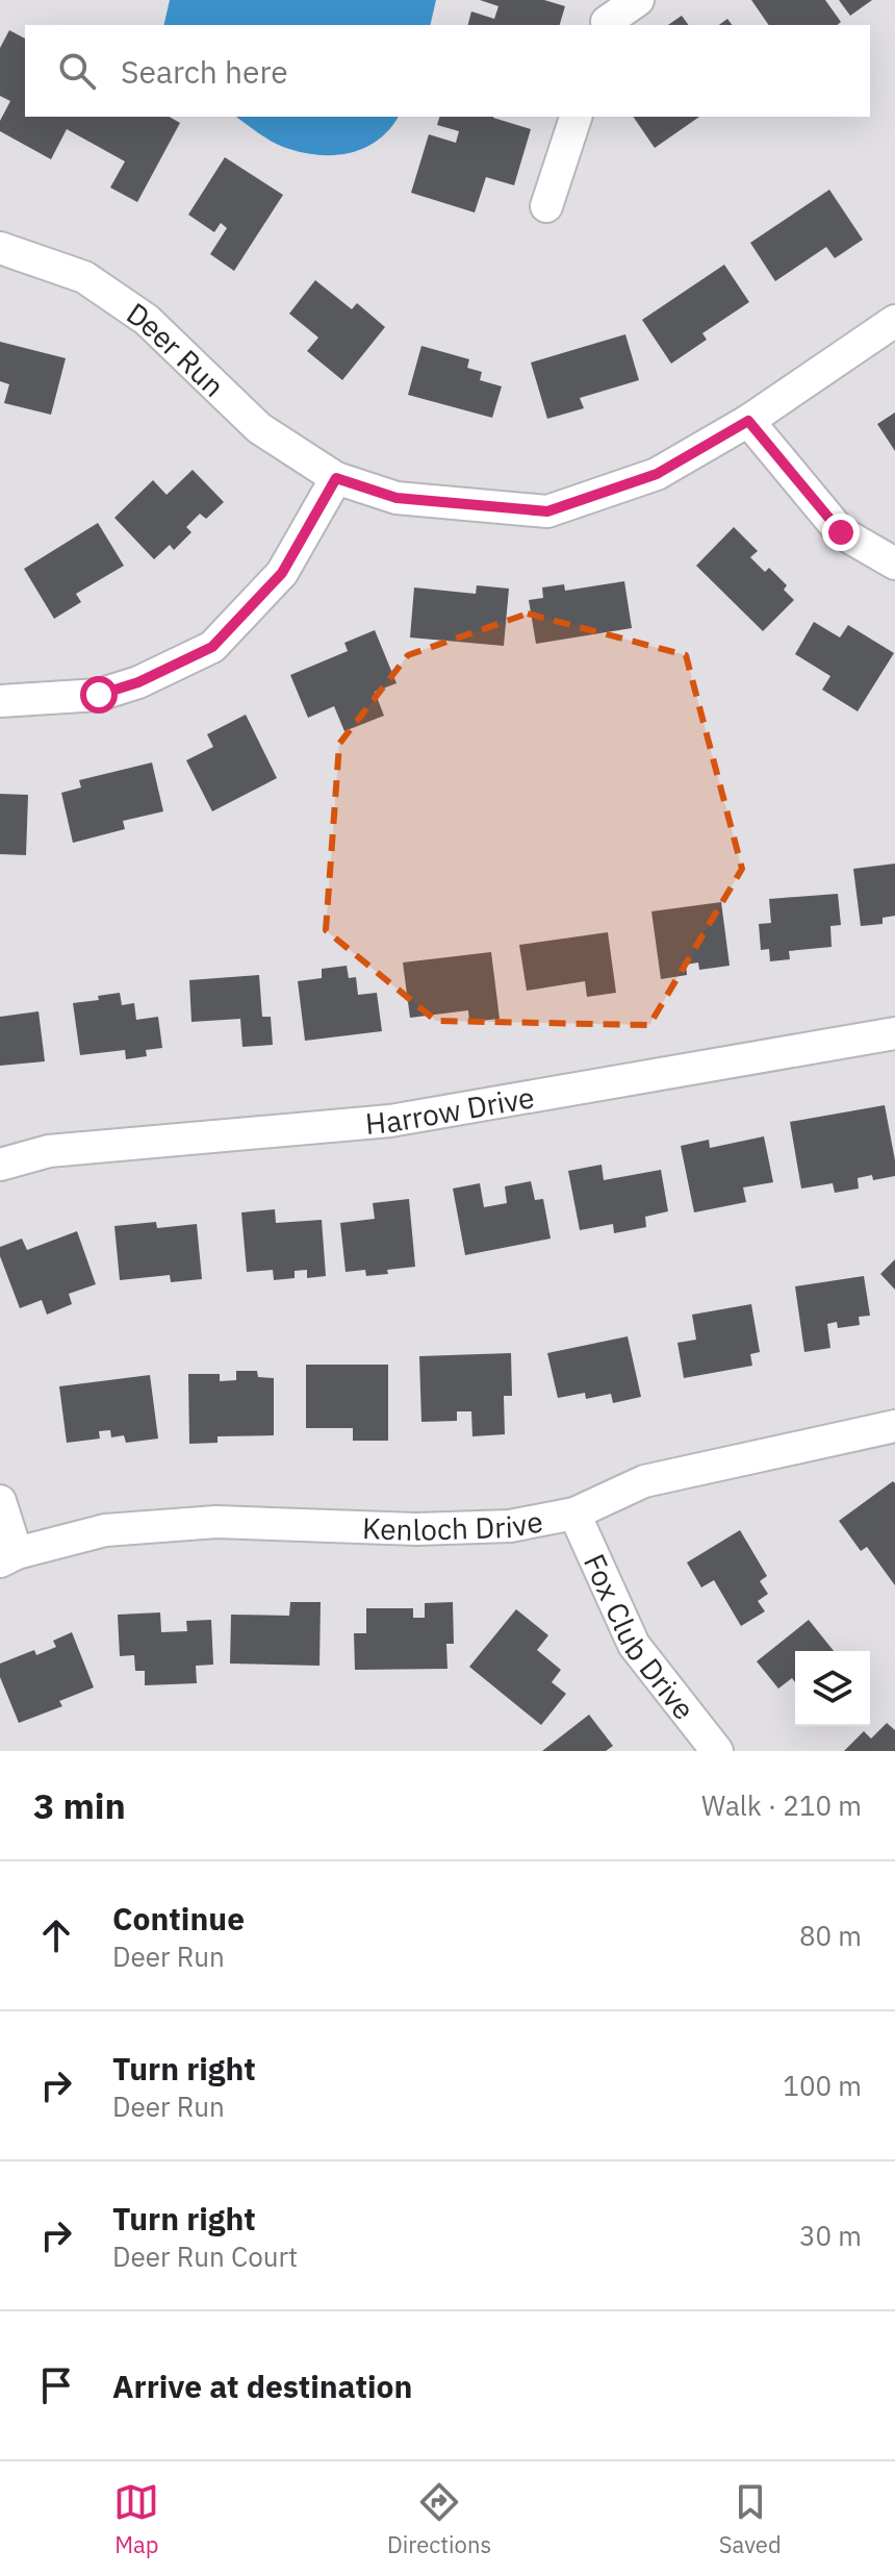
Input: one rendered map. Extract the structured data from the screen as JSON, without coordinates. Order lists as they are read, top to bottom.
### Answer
{
  "streets": {
    "street": [
      "Deer Run",
      "Harrow Drive",
      "Kenloch Drive",
      "Fox Club Drive"
    ]
  },
  "crossings": [
    ["Kenloch Drive", "Fox Club Drive"]
  ],
  "page": {
    "search": "Search here",
    "heading": ["3 min", "Walk · 210 m"],
    "list": [
      ["Continue", "Deer Run", "80 m"],
      ["Turn right", "Deer Run", "100 m"],
      ["Turn right", "Deer Run Court", "30 m"],
      "Arrive at destination"
    ],
    "nav": ["Map", "Directions", "Saved"]
  }
}
